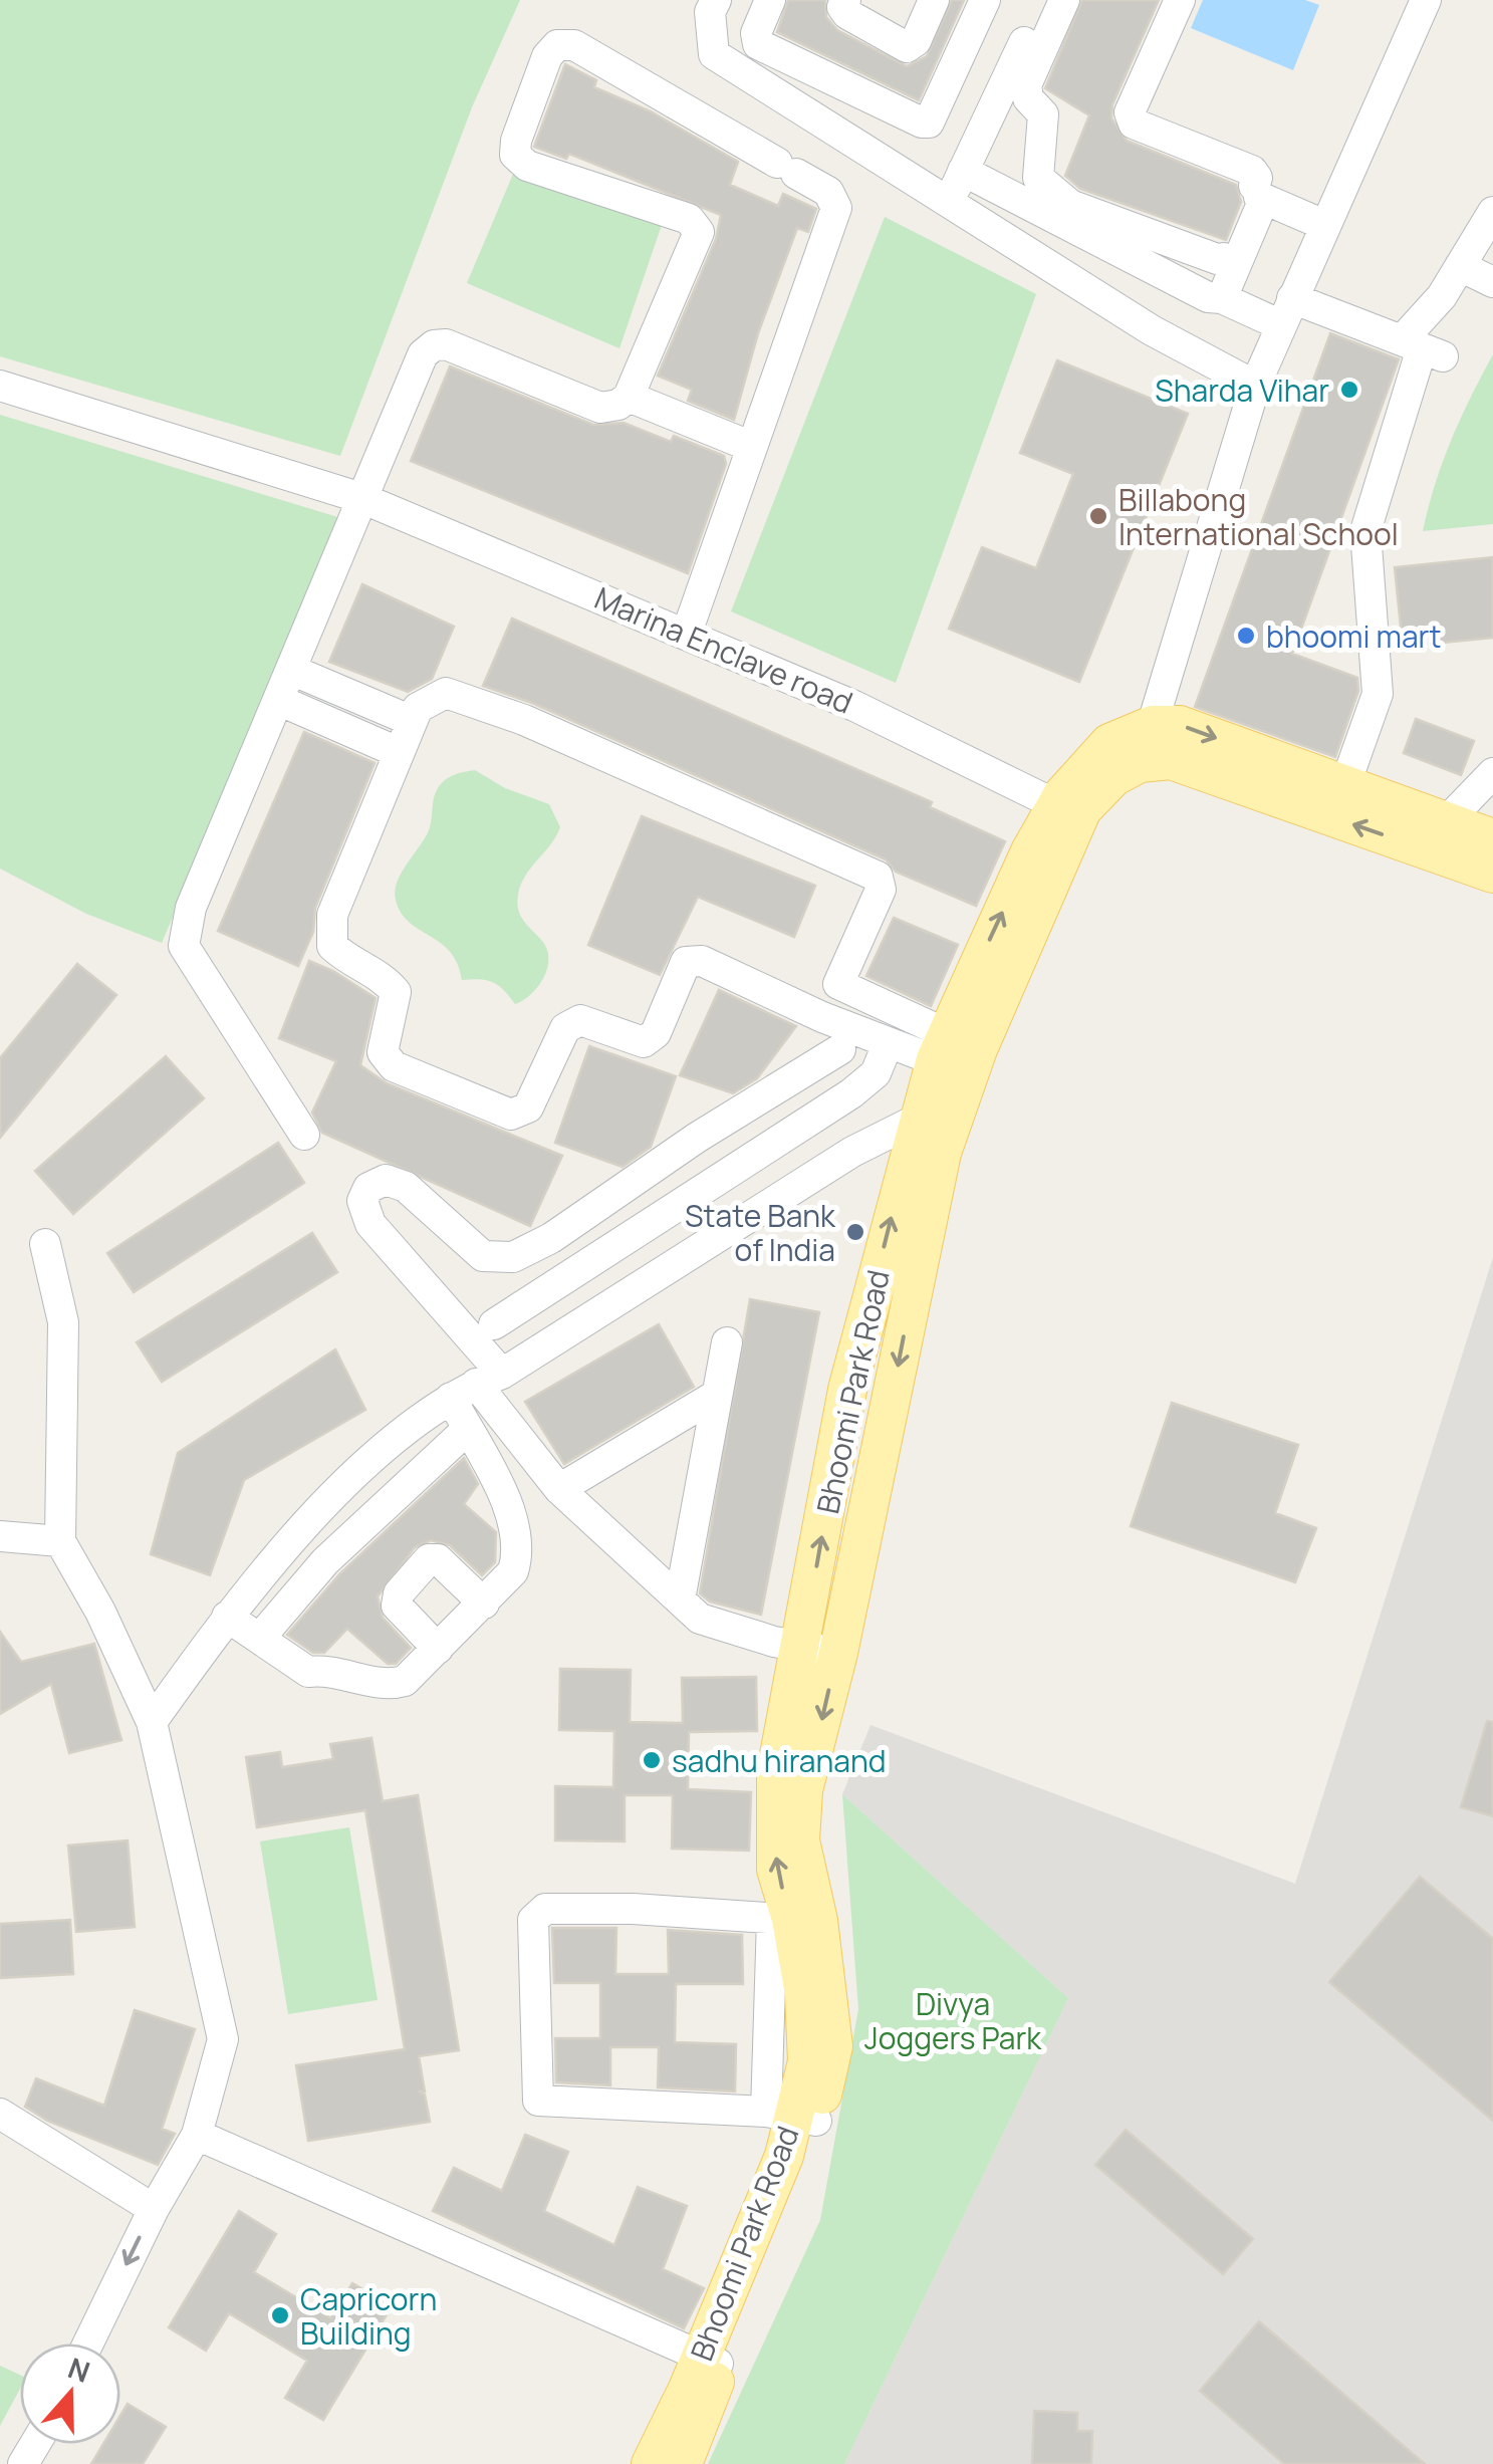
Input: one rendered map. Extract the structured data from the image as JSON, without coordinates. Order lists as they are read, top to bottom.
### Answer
{
  "streets": {
    "main road": ["Bhoomi Park Road"],
    "street": ["Marina Enclave road"]
  },
  "parks": ["Divya Joggers Park"],
  "places": [
    "Sharda Vihar",
    "Billabong International School",
    "bhoomi mart",
    "State Bank of India",
    "sadhu hiranand",
    "Capricorn Building"
  ],
  "north": "top"
}
